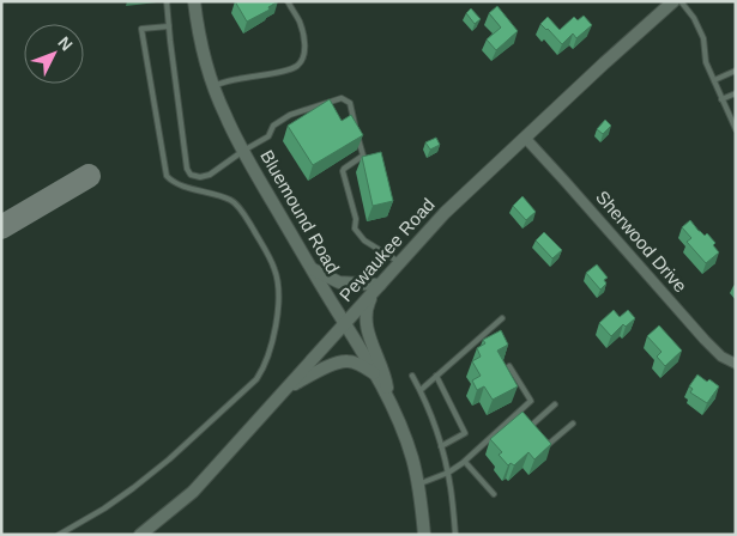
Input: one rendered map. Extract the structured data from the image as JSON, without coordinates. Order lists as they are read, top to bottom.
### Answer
{
  "streets": {
    "main road": ["Bluemound Road", "Pewaukee Road"],
    "street": ["Sherwood Drive"]
  },
  "crossings": [
    ["Bluemound Road", "Pewaukee Road"],
    ["Sherwood Drive", "Pewaukee Road"]
  ],
  "north": "top right"
}
